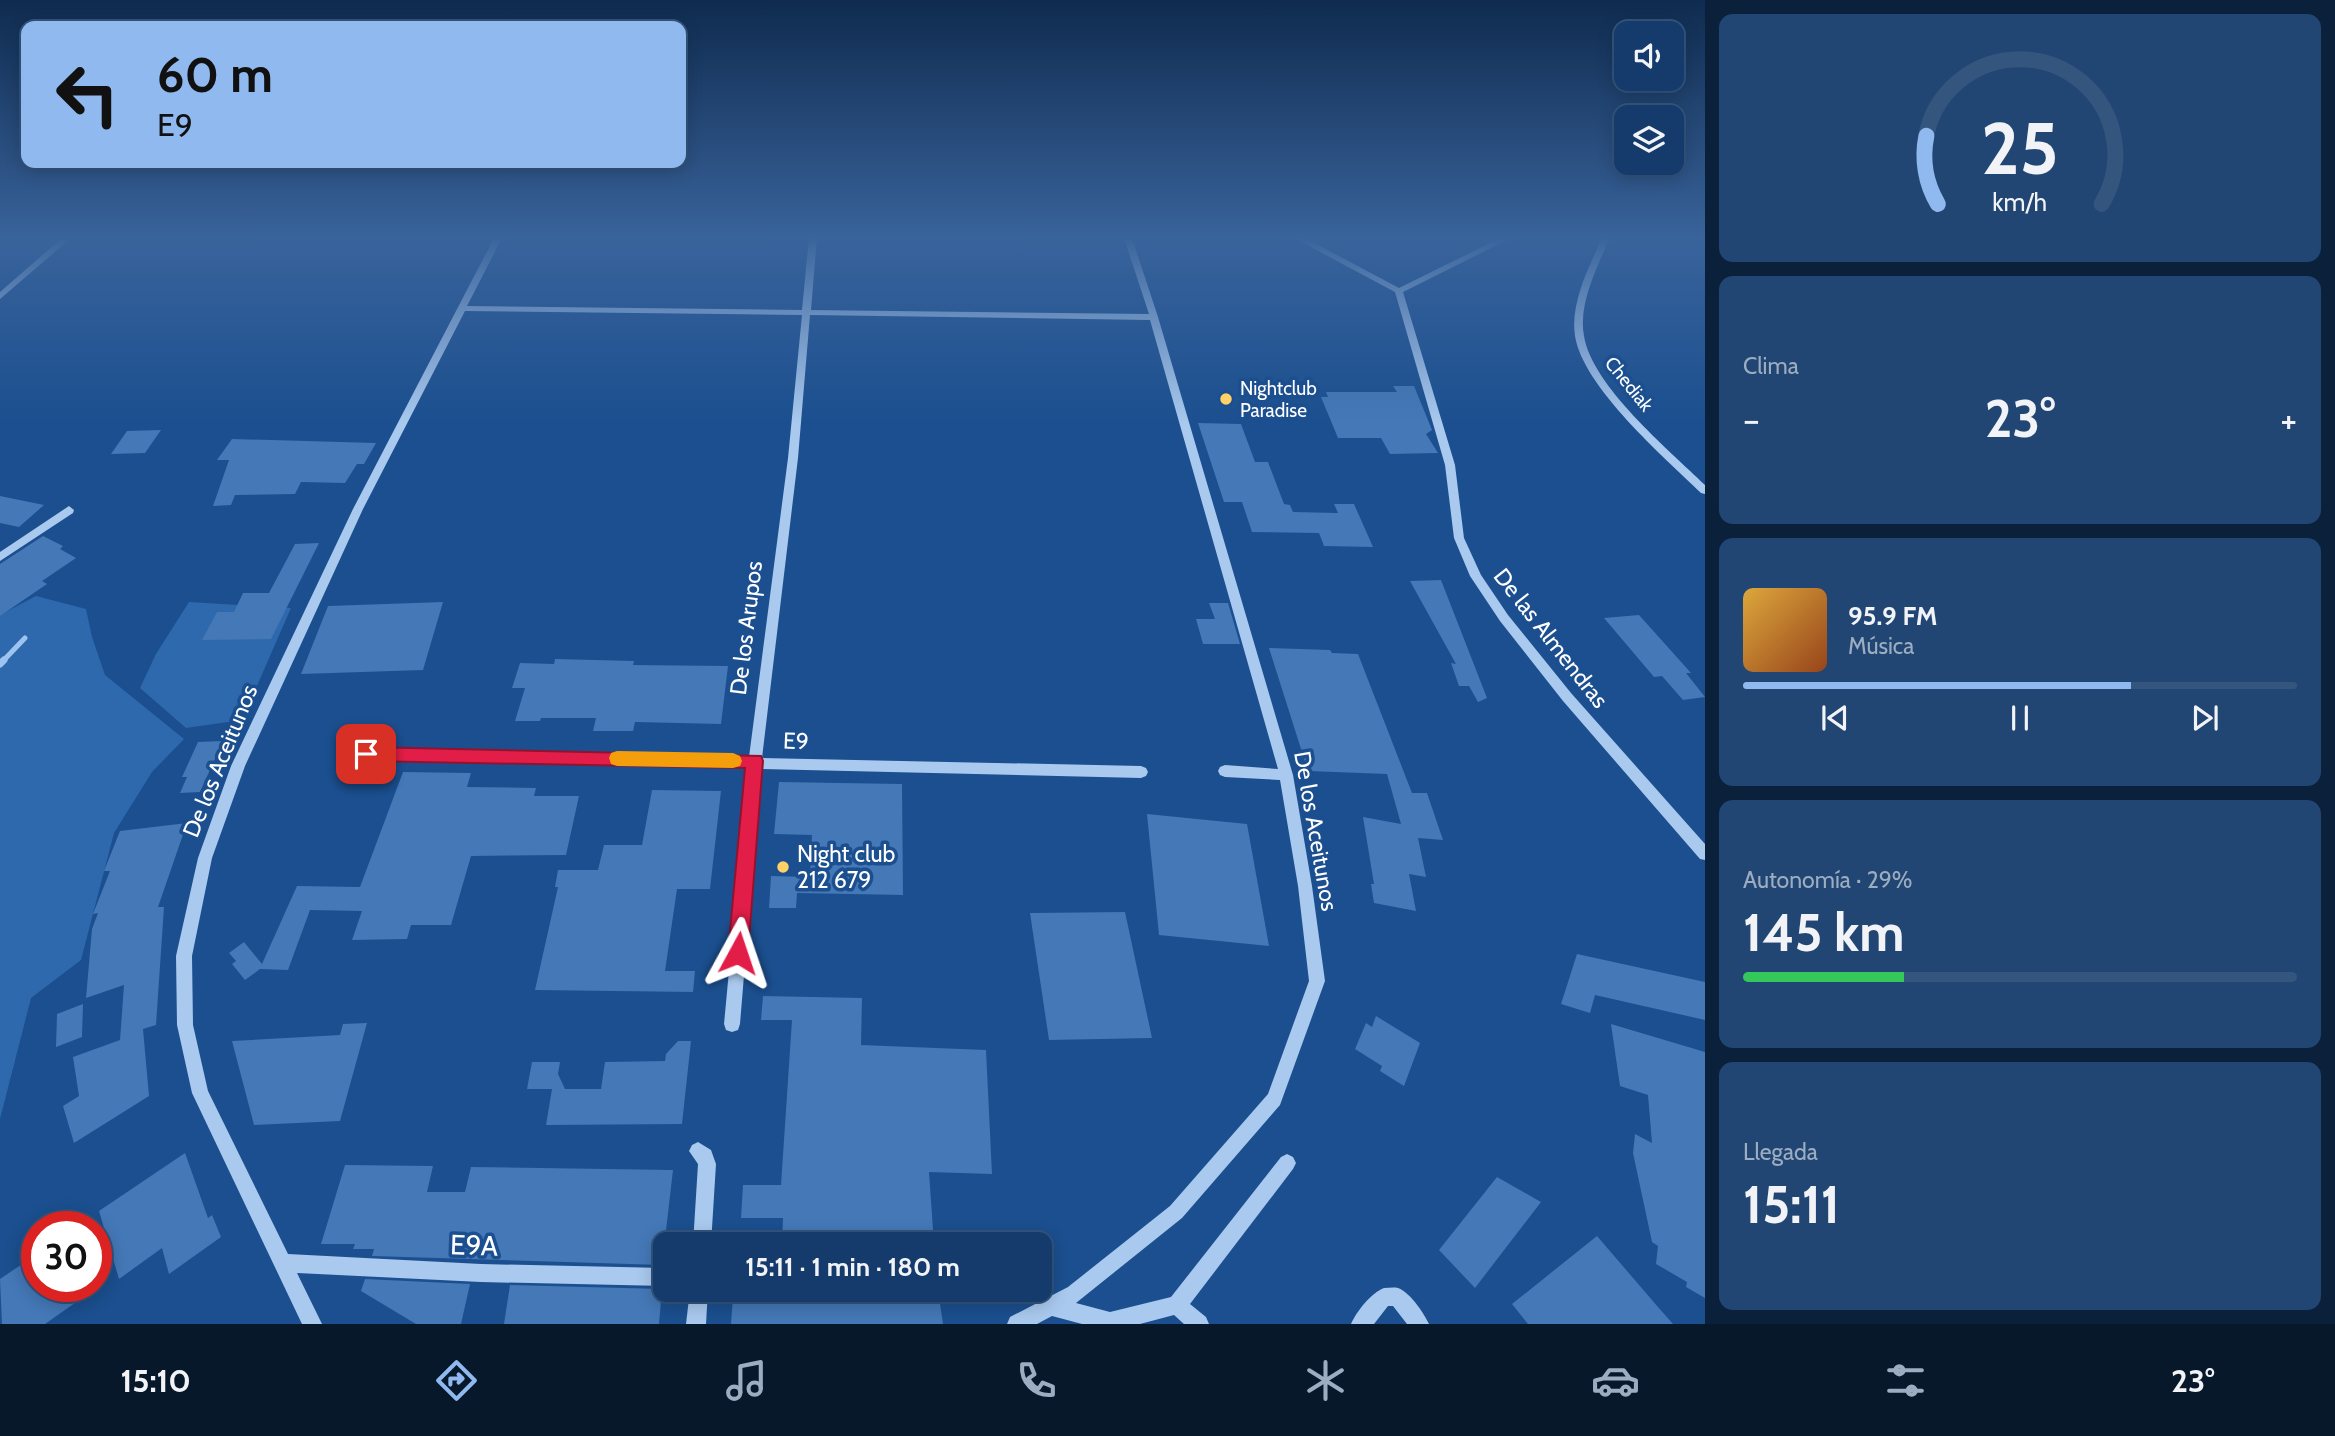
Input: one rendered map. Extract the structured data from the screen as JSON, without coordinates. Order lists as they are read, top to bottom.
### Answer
{
  "streets": {
    "street": [
      "Chediak",
      "De los Arupos",
      "De las Almendras",
      "E9",
      "De los Aceitunos",
      "E9A"
    ]
  },
  "crossings": [
    ["De los Arupos", "E9"],
    ["De los Aceitunos", "E9A"]
  ],
  "places": ["Nightclub Paradise", "Night club 212 679"],
  "page": {
    "turn": ["60 m", "E9"],
    "tile": [
      "Clima",
      ["Autonomía · 29%", "145 km"],
      ["Llegada", "15:11"]
    ],
    "heat": ["−", "23°", "+"],
    "song": ["95.9 FM", "Música"],
    "limit": "30",
    "trip": "15:11 · 1 min · 180 m",
    "tabs": ["15:10", "23°"],
    "gauge": ["25", "km/h"]
  }
}
